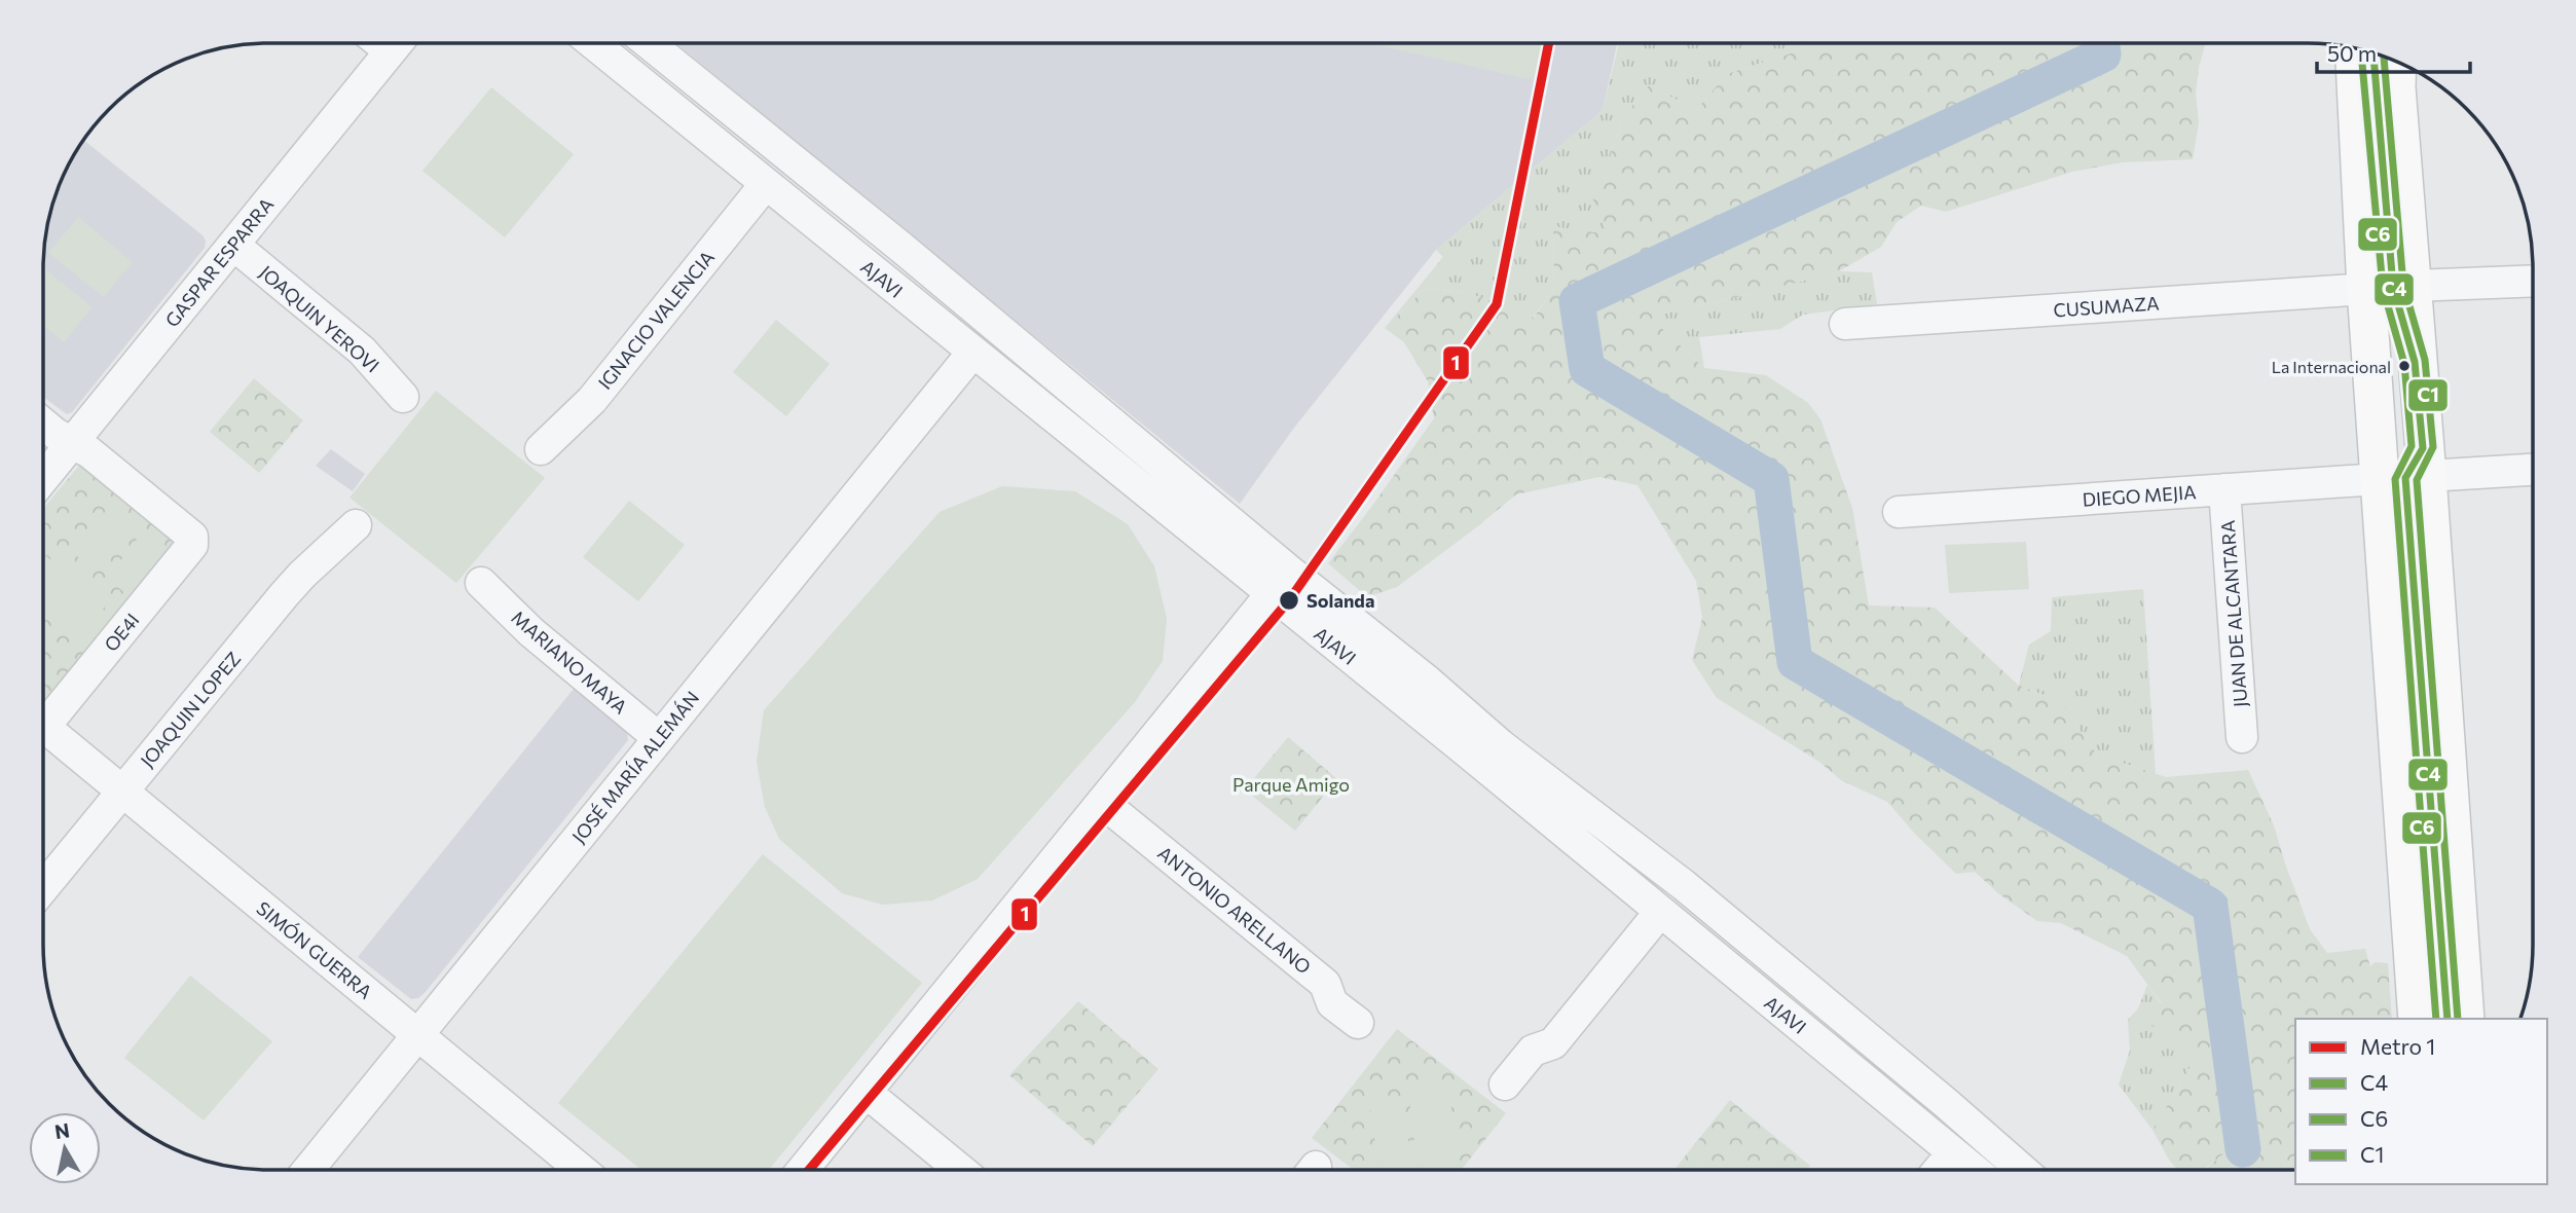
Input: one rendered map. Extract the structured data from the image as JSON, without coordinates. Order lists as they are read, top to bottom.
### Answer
{
  "streets": {
    "street": [
      "GASPAR ESPARRA",
      "AJAVI",
      "CUSUMAZA",
      "JOAQUIN YEROVI",
      "IGNACIO VALENCIA",
      "DIEGO MEJIA",
      "JUAN DE ALCANTARA",
      "OE4I",
      "MARIANO MAYA",
      "JOAQUIN LOPEZ",
      "JOSÉ MARÍA ALEMÁN",
      "ANTONIO ARELLANO",
      "SIMÓN GUERRA"
    ]
  },
  "crossings": [
    ["GASPAR ESPARRA", "JOAQUIN YEROVI"],
    ["GASPAR ESPARRA", "OE4I"],
    ["AJAVI", "IGNACIO VALENCIA"],
    ["AJAVI", "JOSÉ MARÍA ALEMÁN"],
    ["DIEGO MEJIA", "JUAN DE ALCANTARA"],
    ["MARIANO MAYA", "JOSÉ MARÍA ALEMÁN"],
    ["JOAQUIN LOPEZ", "SIMÓN GUERRA"],
    ["JOSÉ MARÍA ALEMÁN", "SIMÓN GUERRA"]
  ],
  "parks": ["Parque Amigo"],
  "places": ["La Internacional", "Solanda"],
  "lines": [
    "metro line 1",
    "transit line C6",
    "transit line C4",
    "transit line C1"
  ],
  "legend": [
    "Metro 1",
    "C4",
    "C6",
    "C1"
  ],
  "scale_bar": "50 m",
  "north": "top"
}
